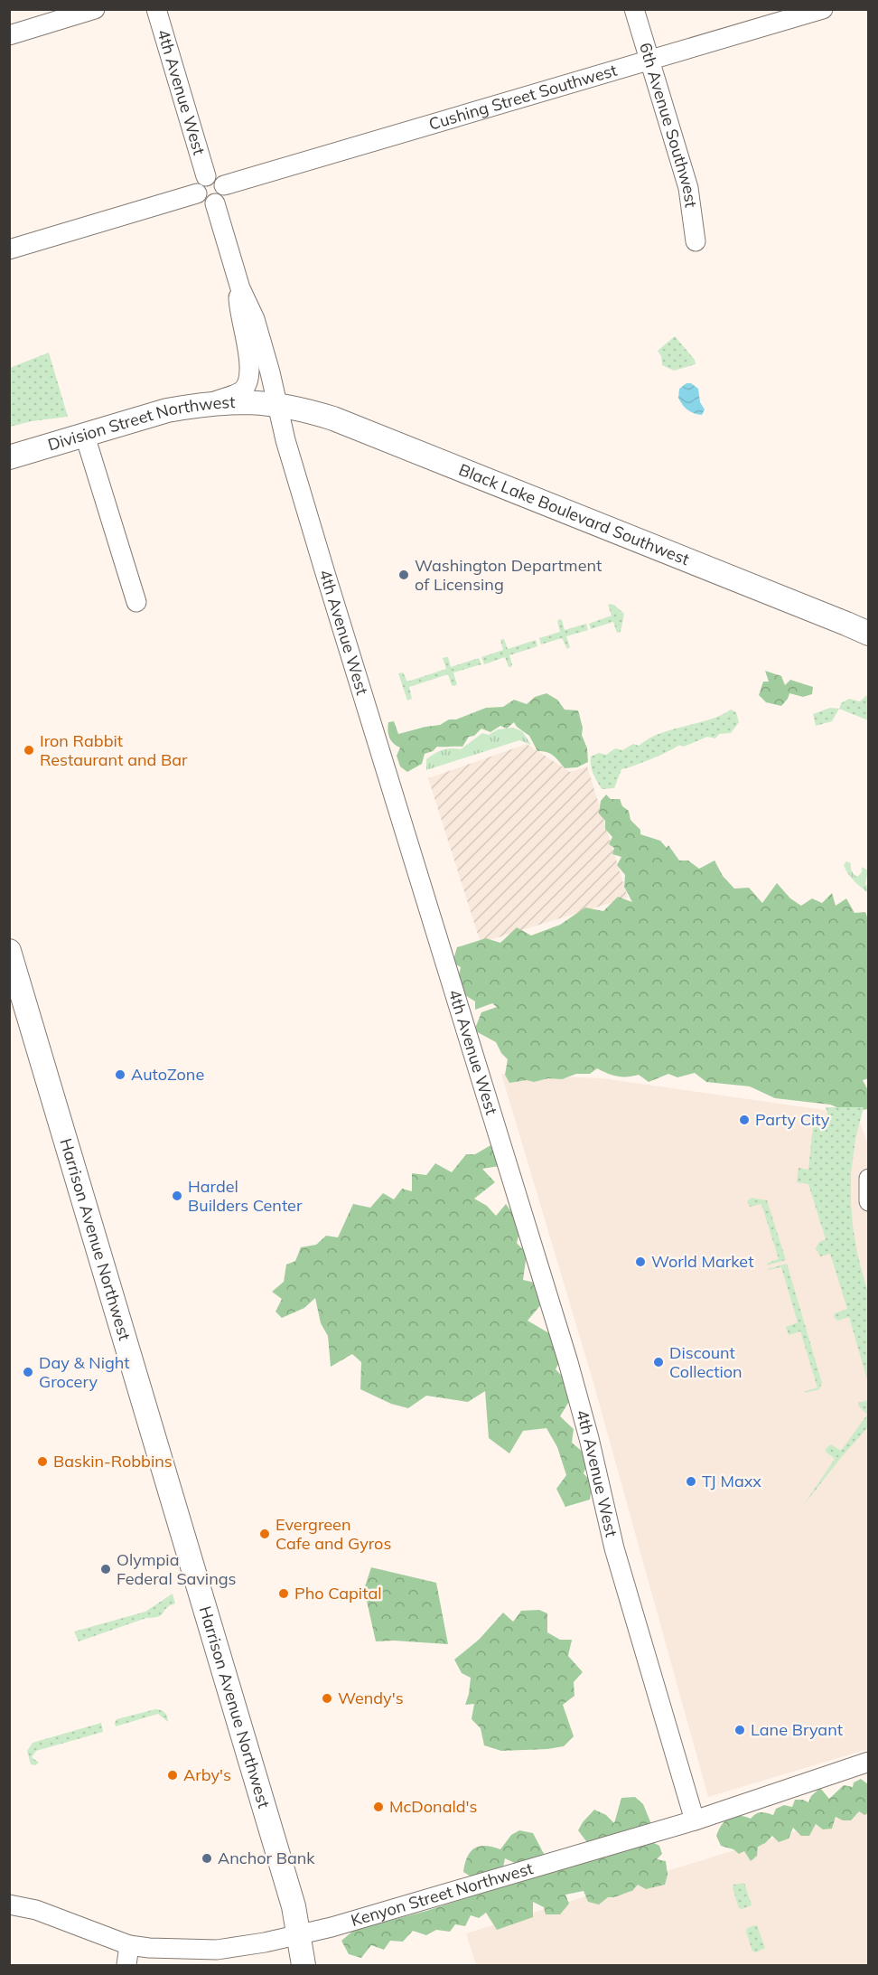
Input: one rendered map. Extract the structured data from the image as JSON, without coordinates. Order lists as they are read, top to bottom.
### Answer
{
  "streets": {
    "main road": ["Division Street Northwest", "Black Lake Boulevard Southwest", "Harrison Avenue Northwest"],
    "street": [
      "4th Avenue West",
      "Cushing Street Southwest",
      "6th Avenue Southwest",
      "Kenyon Street Northwest"
    ]
  },
  "crossings": [
    ["4th Avenue West", "Cushing Street Southwest"],
    ["4th Avenue West", "Division Street Northwest"],
    ["4th Avenue West", "Black Lake Boulevard Southwest"],
    ["4th Avenue West", "Kenyon Street Northwest"],
    ["Cushing Street Southwest", "6th Avenue Southwest"],
    ["Division Street Northwest", "Black Lake Boulevard Southwest"],
    ["Harrison Avenue Northwest", "Kenyon Street Northwest"]
  ],
  "places": [
    "Washington Department of Licensing",
    "Iron Rabbit Restaurant and Bar",
    "AutoZone",
    "Party City",
    "Hardel Builders Center",
    "World Market",
    "Discount Collection",
    "Day & Night Grocery",
    "Baskin-Robbins",
    "TJ Maxx",
    "Evergreen Cafe and Gyros",
    "Olympia Federal Savings",
    "Pho Capital",
    "Wendy's",
    "Lane Bryant",
    "Arby's",
    "McDonald's",
    "Anchor Bank"
  ]
}
